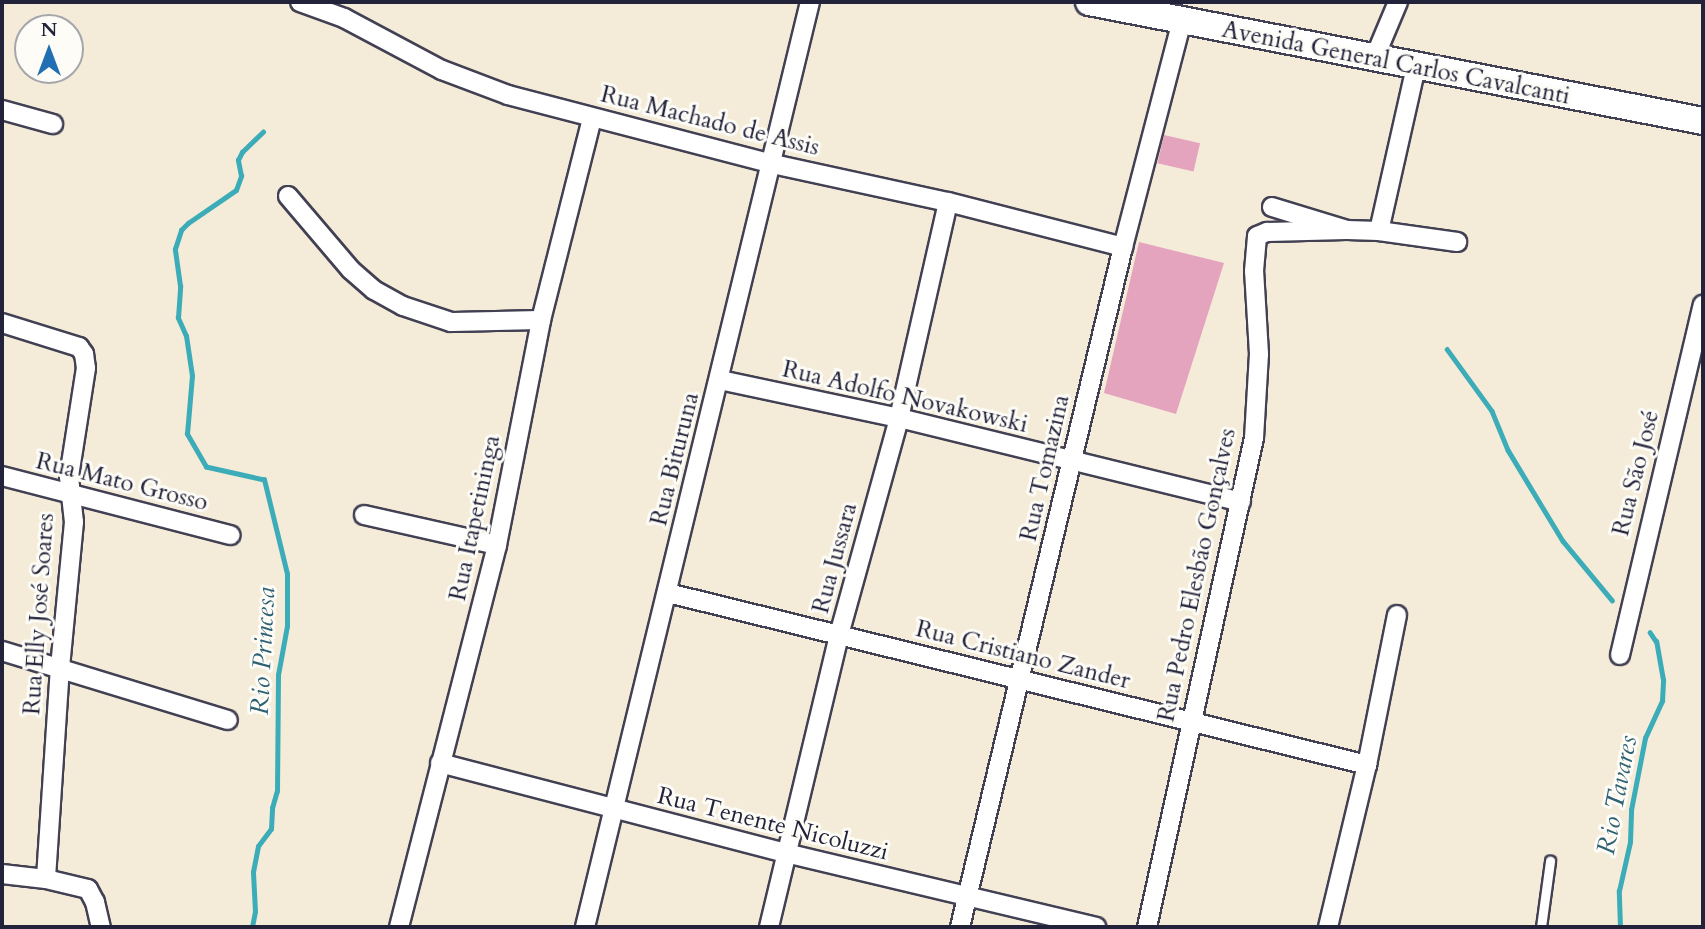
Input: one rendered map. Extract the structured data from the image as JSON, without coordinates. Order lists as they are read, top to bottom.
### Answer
{
  "streets": {
    "main road": ["Avenida General Carlos Cavalcanti"],
    "street": [
      "Rua Machado de Assis",
      "Rua Adolfo Novakowski",
      "Rua Bituruna",
      "Rua Tomazina",
      "Rua São José",
      "Rua Mato Grosso",
      "Rua Itapetininga",
      "Rua Jussara",
      "Rua Pedro Elesbão Gonçalves",
      "Rua Elly José Soares",
      "Rua Cristiano Zander",
      "Rua Tenente Nicoluzzi"
    ]
  },
  "crossings": [
    ["Avenida General Carlos Cavalcanti", "Rua Tomazina"],
    ["Rua Machado de Assis", "Rua Bituruna"],
    ["Rua Machado de Assis", "Rua Tomazina"],
    ["Rua Machado de Assis", "Rua Itapetininga"],
    ["Rua Machado de Assis", "Rua Jussara"],
    ["Rua Adolfo Novakowski", "Rua Bituruna"],
    ["Rua Adolfo Novakowski", "Rua Tomazina"],
    ["Rua Adolfo Novakowski", "Rua Jussara"],
    ["Rua Adolfo Novakowski", "Rua Pedro Elesbão Gonçalves"],
    ["Rua Bituruna", "Rua Cristiano Zander"],
    ["Rua Bituruna", "Rua Tenente Nicoluzzi"],
    ["Rua Tomazina", "Rua Cristiano Zander"],
    ["Rua Tomazina", "Rua Tenente Nicoluzzi"],
    ["Rua Mato Grosso", "Rua Elly José Soares"],
    ["Rua Itapetininga", "Rua Tenente Nicoluzzi"],
    ["Rua Jussara", "Rua Cristiano Zander"],
    ["Rua Jussara", "Rua Tenente Nicoluzzi"],
    ["Rua Pedro Elesbão Gonçalves", "Rua Cristiano Zander"]
  ],
  "water": ["Rio Princesa", "Rio Tavares"],
  "north": "top"
}
